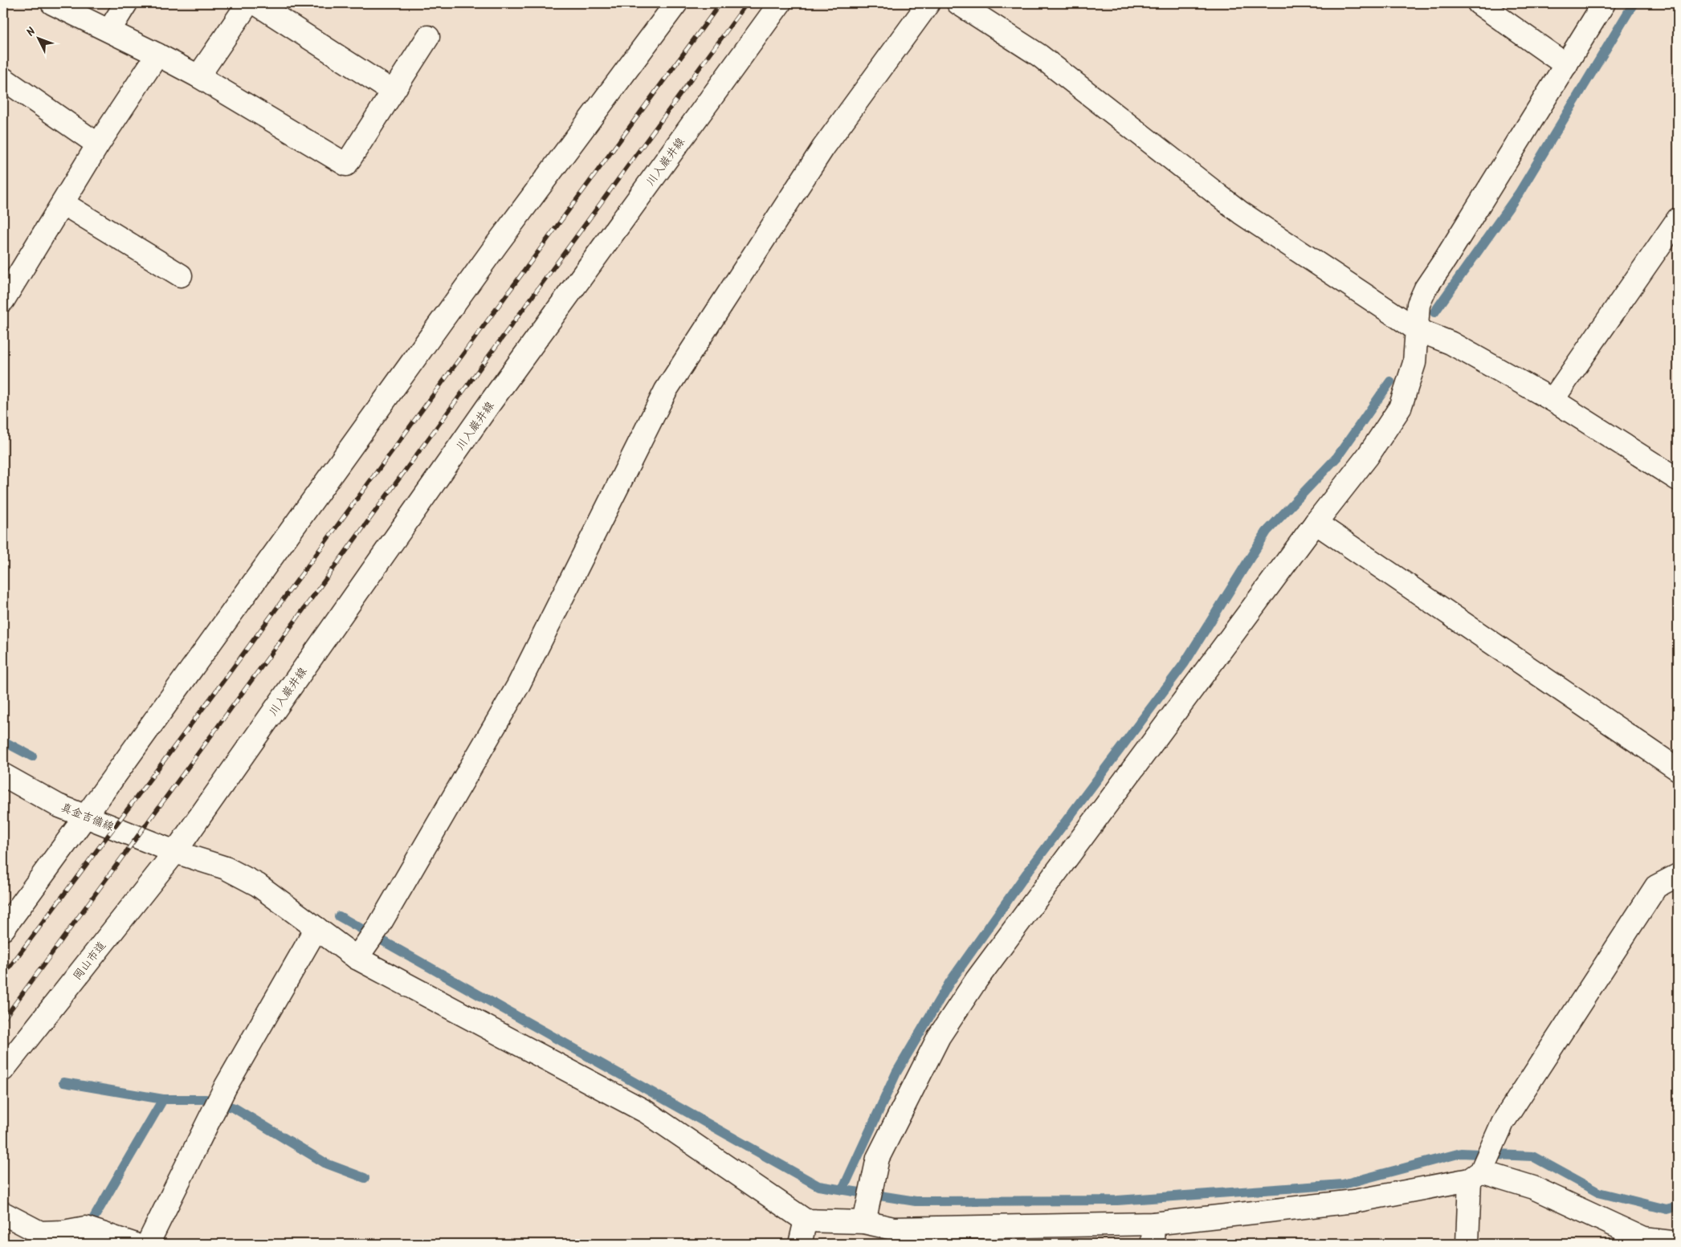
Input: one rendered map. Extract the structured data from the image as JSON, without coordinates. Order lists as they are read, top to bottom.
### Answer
{
  "streets": {
    "street": ["川入巌井線", "真金吉備線", "岡山市道"]
  },
  "crossings": [
    ["川入巌井線", "真金吉備線"],
    ["川入巌井線", "岡山市道"],
    ["真金吉備線", "岡山市道"]
  ],
  "north": "top left"
}
